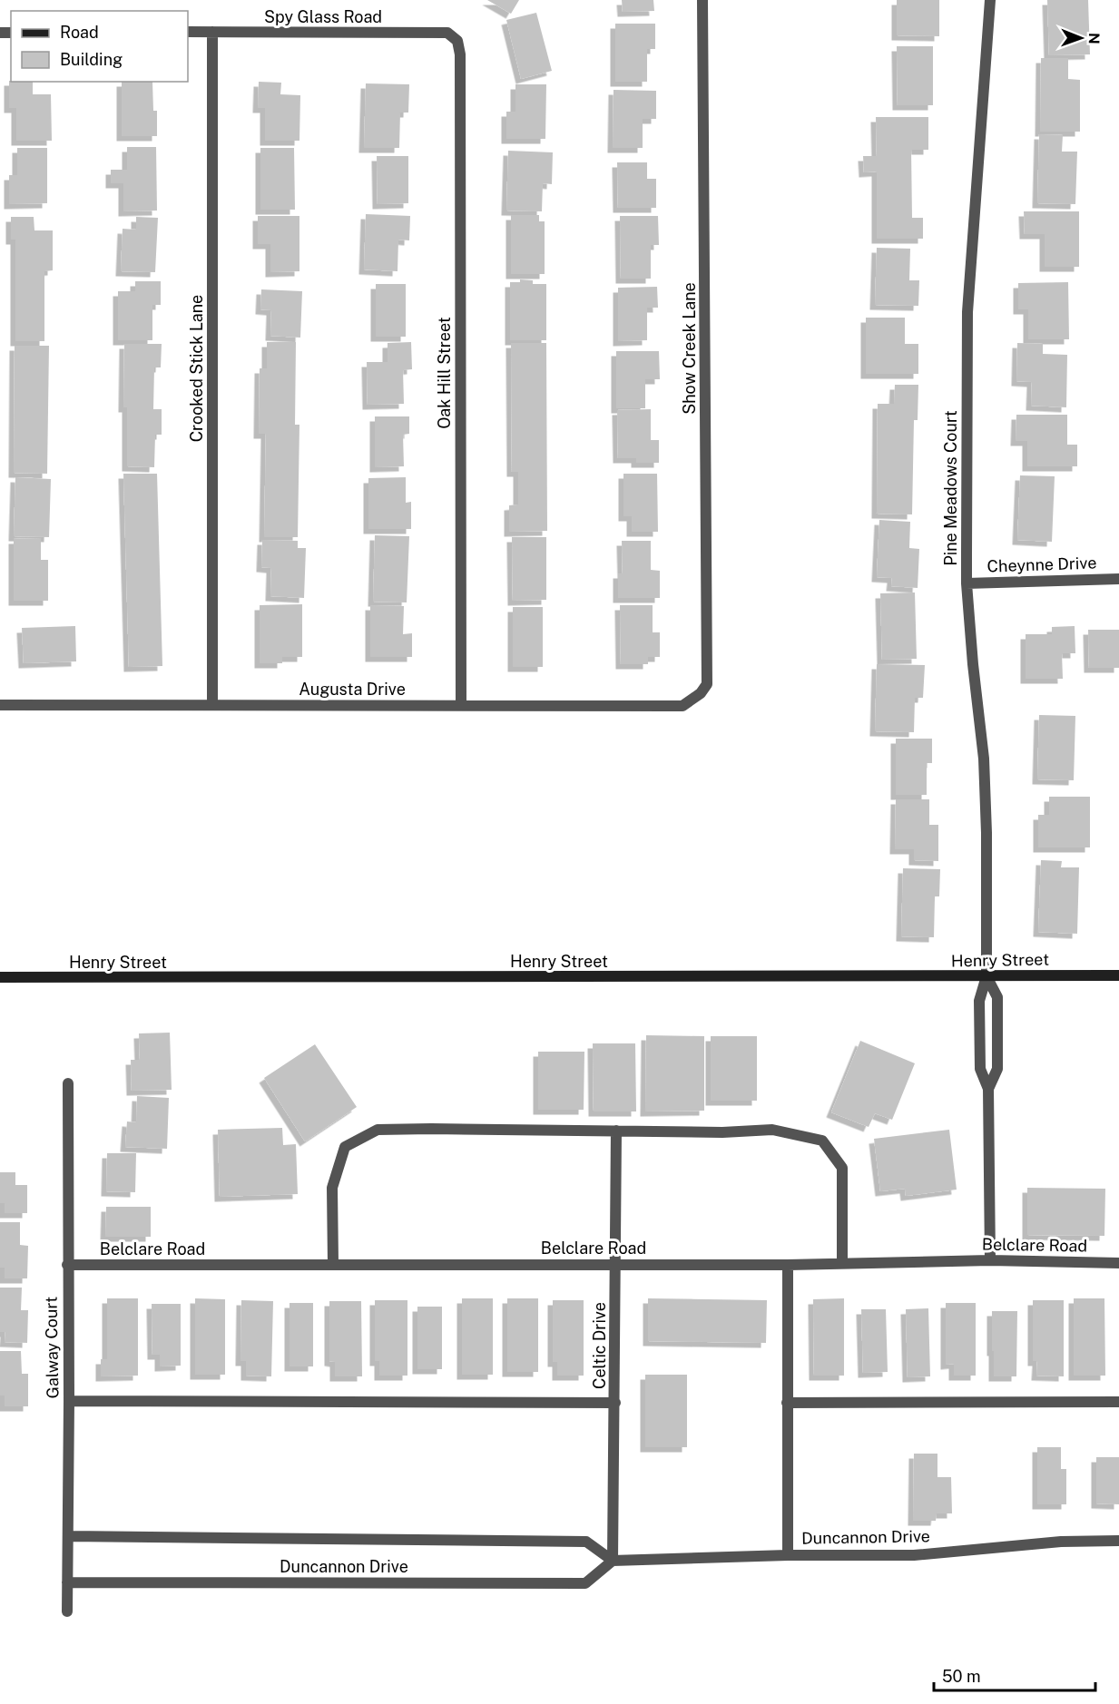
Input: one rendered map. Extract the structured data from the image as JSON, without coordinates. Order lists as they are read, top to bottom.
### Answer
{
  "streets": {
    "street": [
      "Spy Glass Road",
      "Show Creek Lane",
      "Crooked Stick Lane",
      "Oak Hill Street",
      "Pine Meadows Court",
      "Cheynne Drive",
      "Augusta Drive",
      "Henry Street",
      "Belclare Road",
      "Celtic Drive",
      "Galway Court",
      "Duncannon Drive"
    ]
  },
  "crossings": [
    ["Spy Glass Road", "Crooked Stick Lane"],
    ["Spy Glass Road", "Oak Hill Street"],
    ["Show Creek Lane", "Augusta Drive"],
    ["Crooked Stick Lane", "Augusta Drive"],
    ["Oak Hill Street", "Augusta Drive"],
    ["Pine Meadows Court", "Cheynne Drive"],
    ["Pine Meadows Court", "Henry Street"],
    ["Pine Meadows Court", "Belclare Road"],
    ["Belclare Road", "Celtic Drive"],
    ["Belclare Road", "Galway Court"],
    ["Celtic Drive", "Duncannon Drive"],
    ["Galway Court", "Duncannon Drive"]
  ],
  "legend": ["Road", "Building"],
  "scale_bar": "50 m",
  "north": "right"
}
